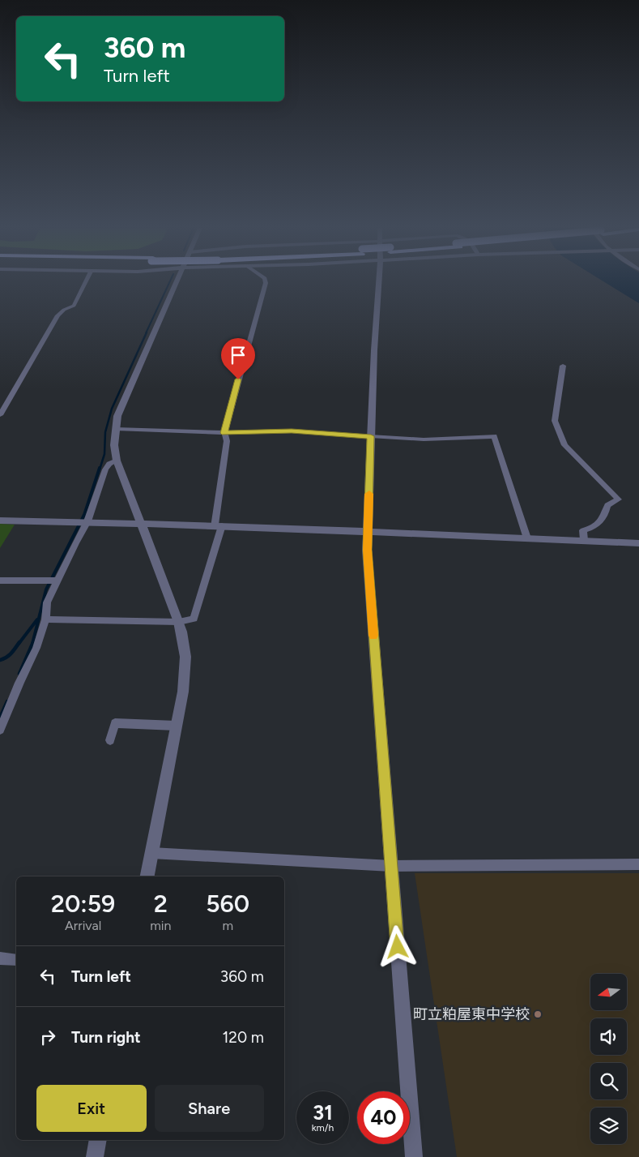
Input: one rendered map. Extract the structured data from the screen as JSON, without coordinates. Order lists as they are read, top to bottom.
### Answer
{
  "places": ["町立粕屋東中学校"],
  "north": "left",
  "page": {
    "turn": ["360 m", "Turn left"],
    "eta": [
      "20:59",
      "Arrival",
      "2",
      "min",
      "560",
      "m"
    ],
    "list": [
      {
        "name": "Turn left",
        "value": "360 m"
      },
      {
        "name": "Turn right",
        "value": "120 m"
      }
    ],
    "buttons": ["Exit", "Share"],
    "speed": "31 km/h",
    "limit": "40"
  }
}
